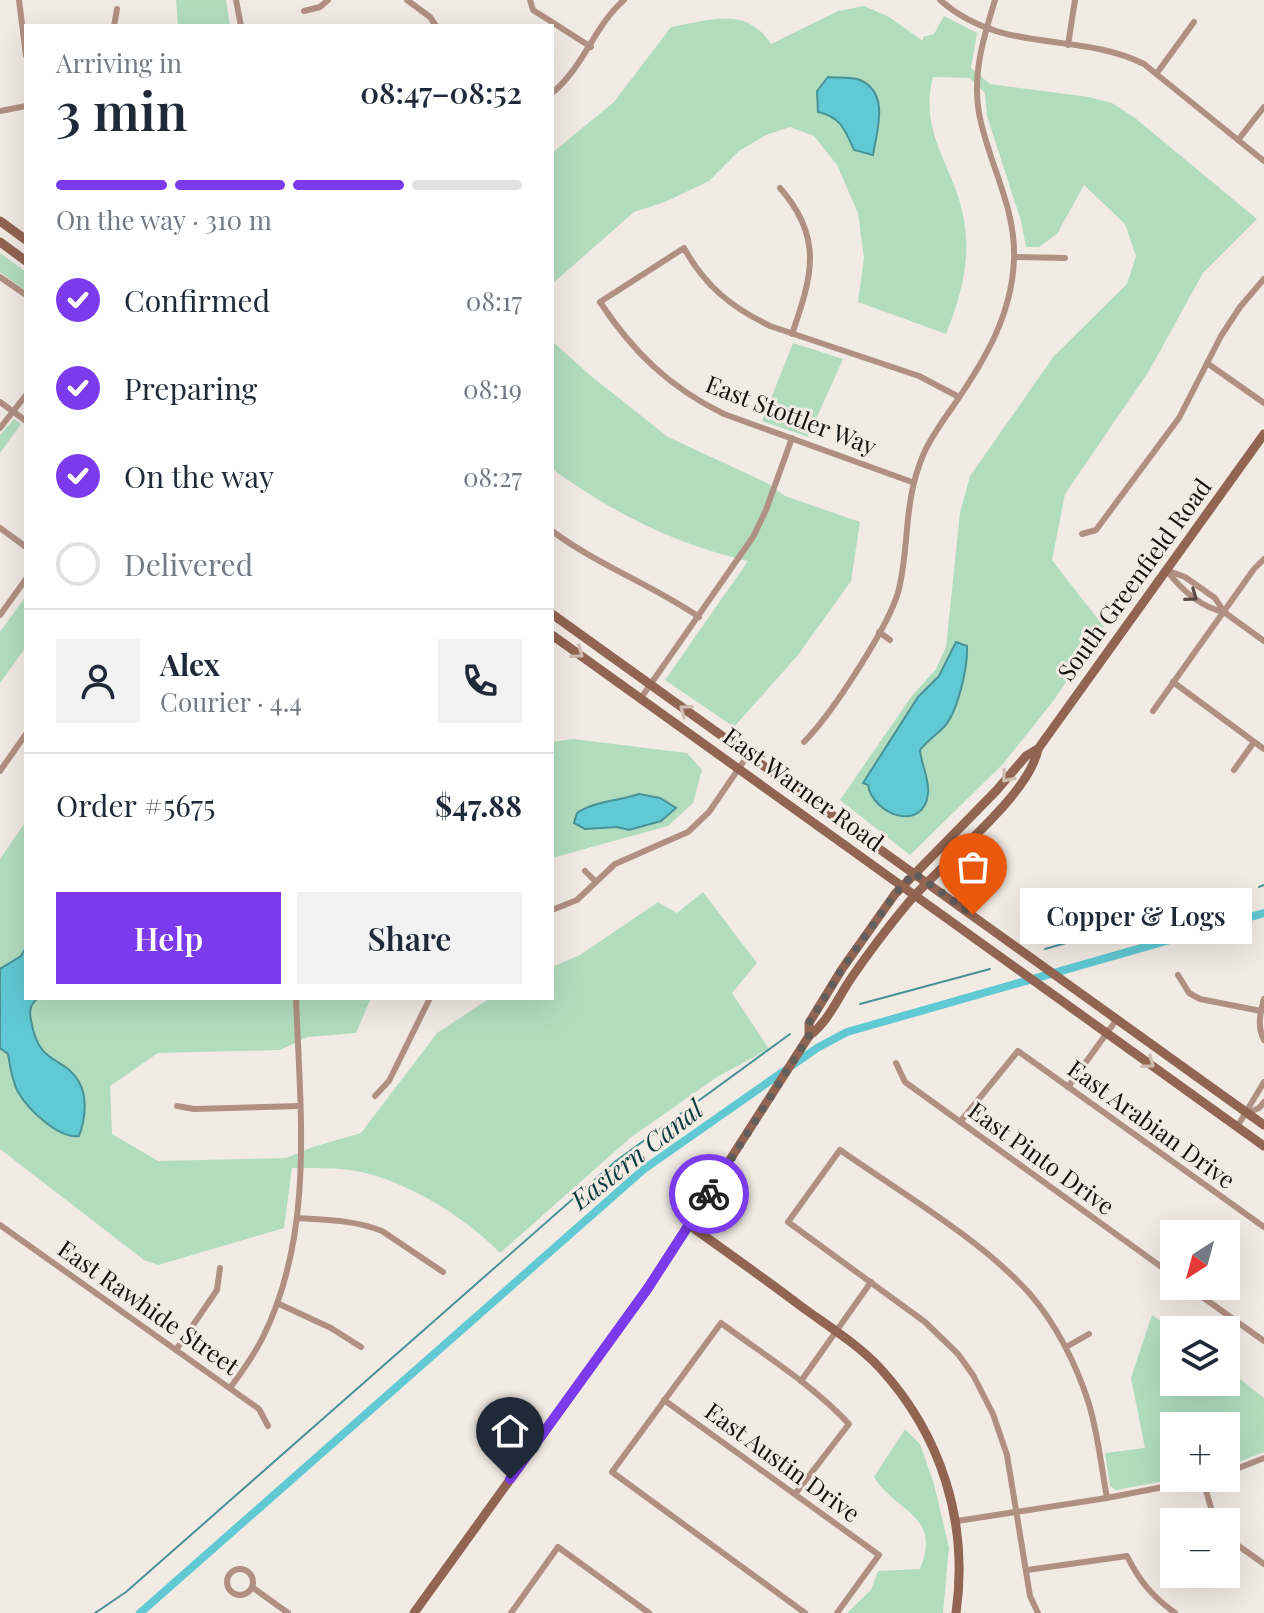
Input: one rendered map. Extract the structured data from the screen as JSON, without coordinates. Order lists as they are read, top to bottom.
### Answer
{
  "streets": {
    "main road": ["South Greenfield Road", "East Warner Road"],
    "street": [
      "East Stottler Way",
      "East Arabian Drive",
      "East Pinto Drive",
      "East Rawhide Street",
      "East Austin Drive"
    ]
  },
  "crossings": [
    ["South Greenfield Road", "East Warner Road"],
    ["East Arabian Drive", "East Pinto Drive"]
  ],
  "water": ["Eastern Canal"],
  "places": ["Copper & Logs"],
  "north": "bottom left",
  "page": {
    "heading": ["3 min", "Arriving in", "08:47–08:52"],
    "panel": [
      "Alex",
      "Courier · 4.4",
      "Order #5675",
      "$47.88"
    ],
    "bar": "On the way · 310 m",
    "list": [
      ["Confirmed", "08:17"],
      ["Preparing", "08:19"],
      ["On the way", "08:27"],
      "Delivered"
    ],
    "buttons": ["Help", "Share"],
    "bubble": "Copper & Logs",
    "map_buttons": ["+", "−"]
  }
}
